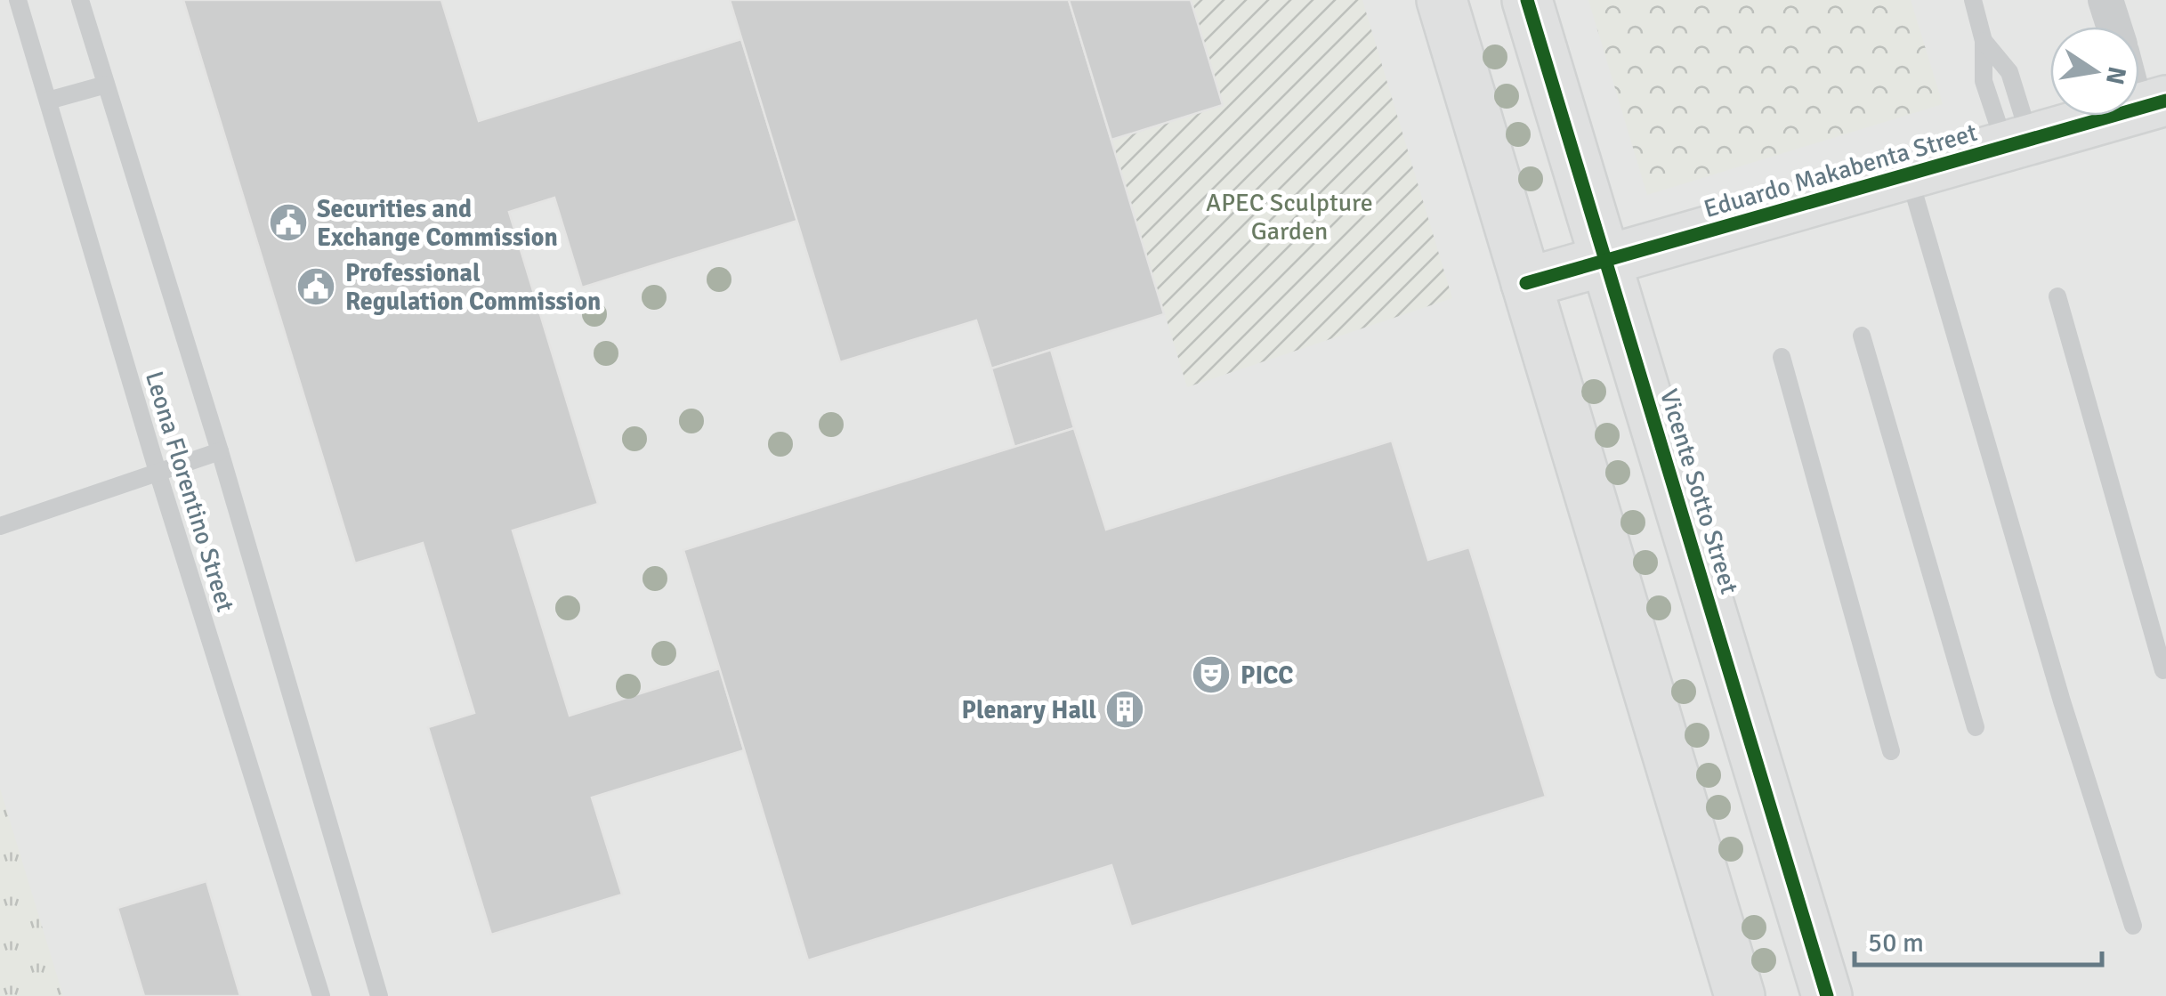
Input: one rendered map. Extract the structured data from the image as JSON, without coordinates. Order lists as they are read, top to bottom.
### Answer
{
  "streets": {
    "street": ["Eduardo Makabenta Street", "Vicente Sotto Street"],
    "lane": ["Leona Florentino Street"]
  },
  "crossings": [
    ["Eduardo Makabenta Street", "Vicente Sotto Street"]
  ],
  "parks": ["APEC Sculpture Garden"],
  "places": {
    "public building": ["Securities and Exchange Commission", "Professional Regulation Commission"],
    "theatre": ["PICC"],
    "building": ["Plenary Hall"]
  },
  "scale_bar": "50 m",
  "north": "right"
}
